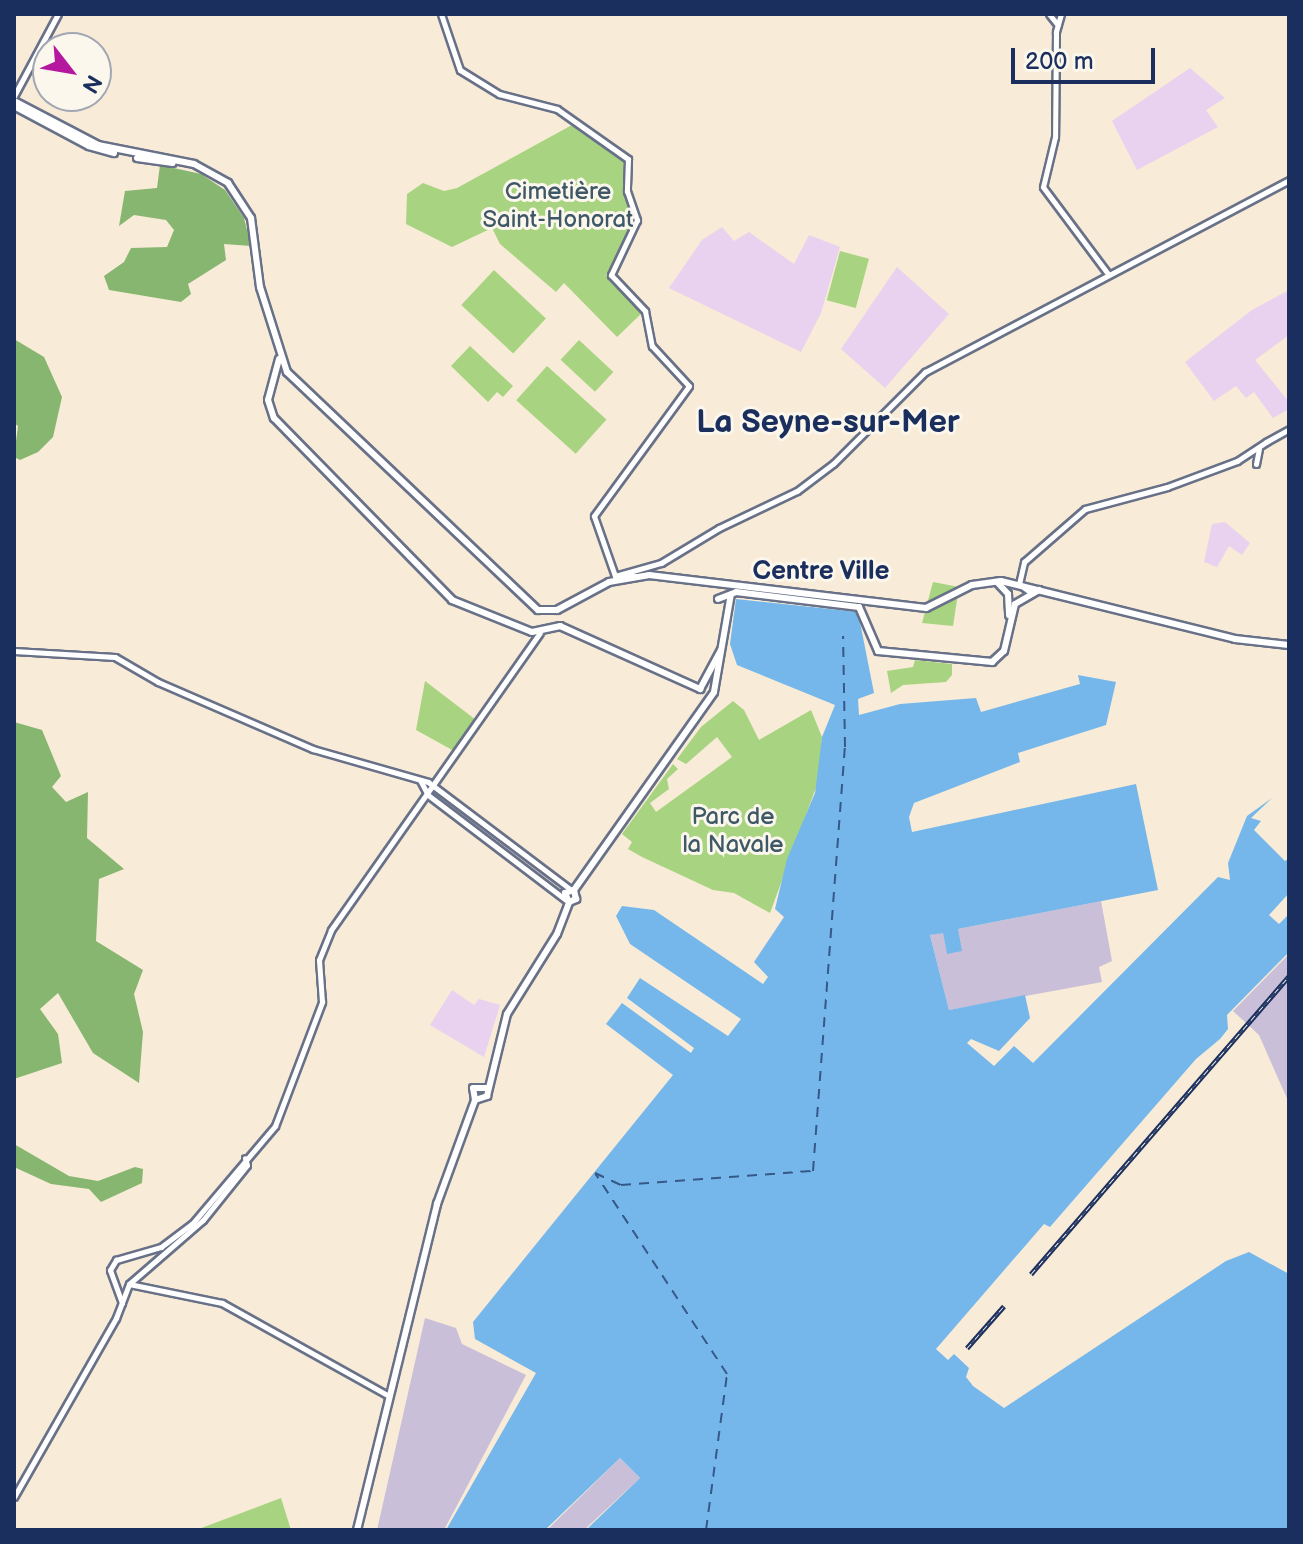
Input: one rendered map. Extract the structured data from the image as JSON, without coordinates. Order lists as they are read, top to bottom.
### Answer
{
  "districts": ["La Seyne-sur-Mer", "Centre Ville"],
  "parks": ["Cimetière Saint-Honorat", "Parc de la Navale"],
  "scale_bar": "200 m",
  "north": "bottom right"
}
